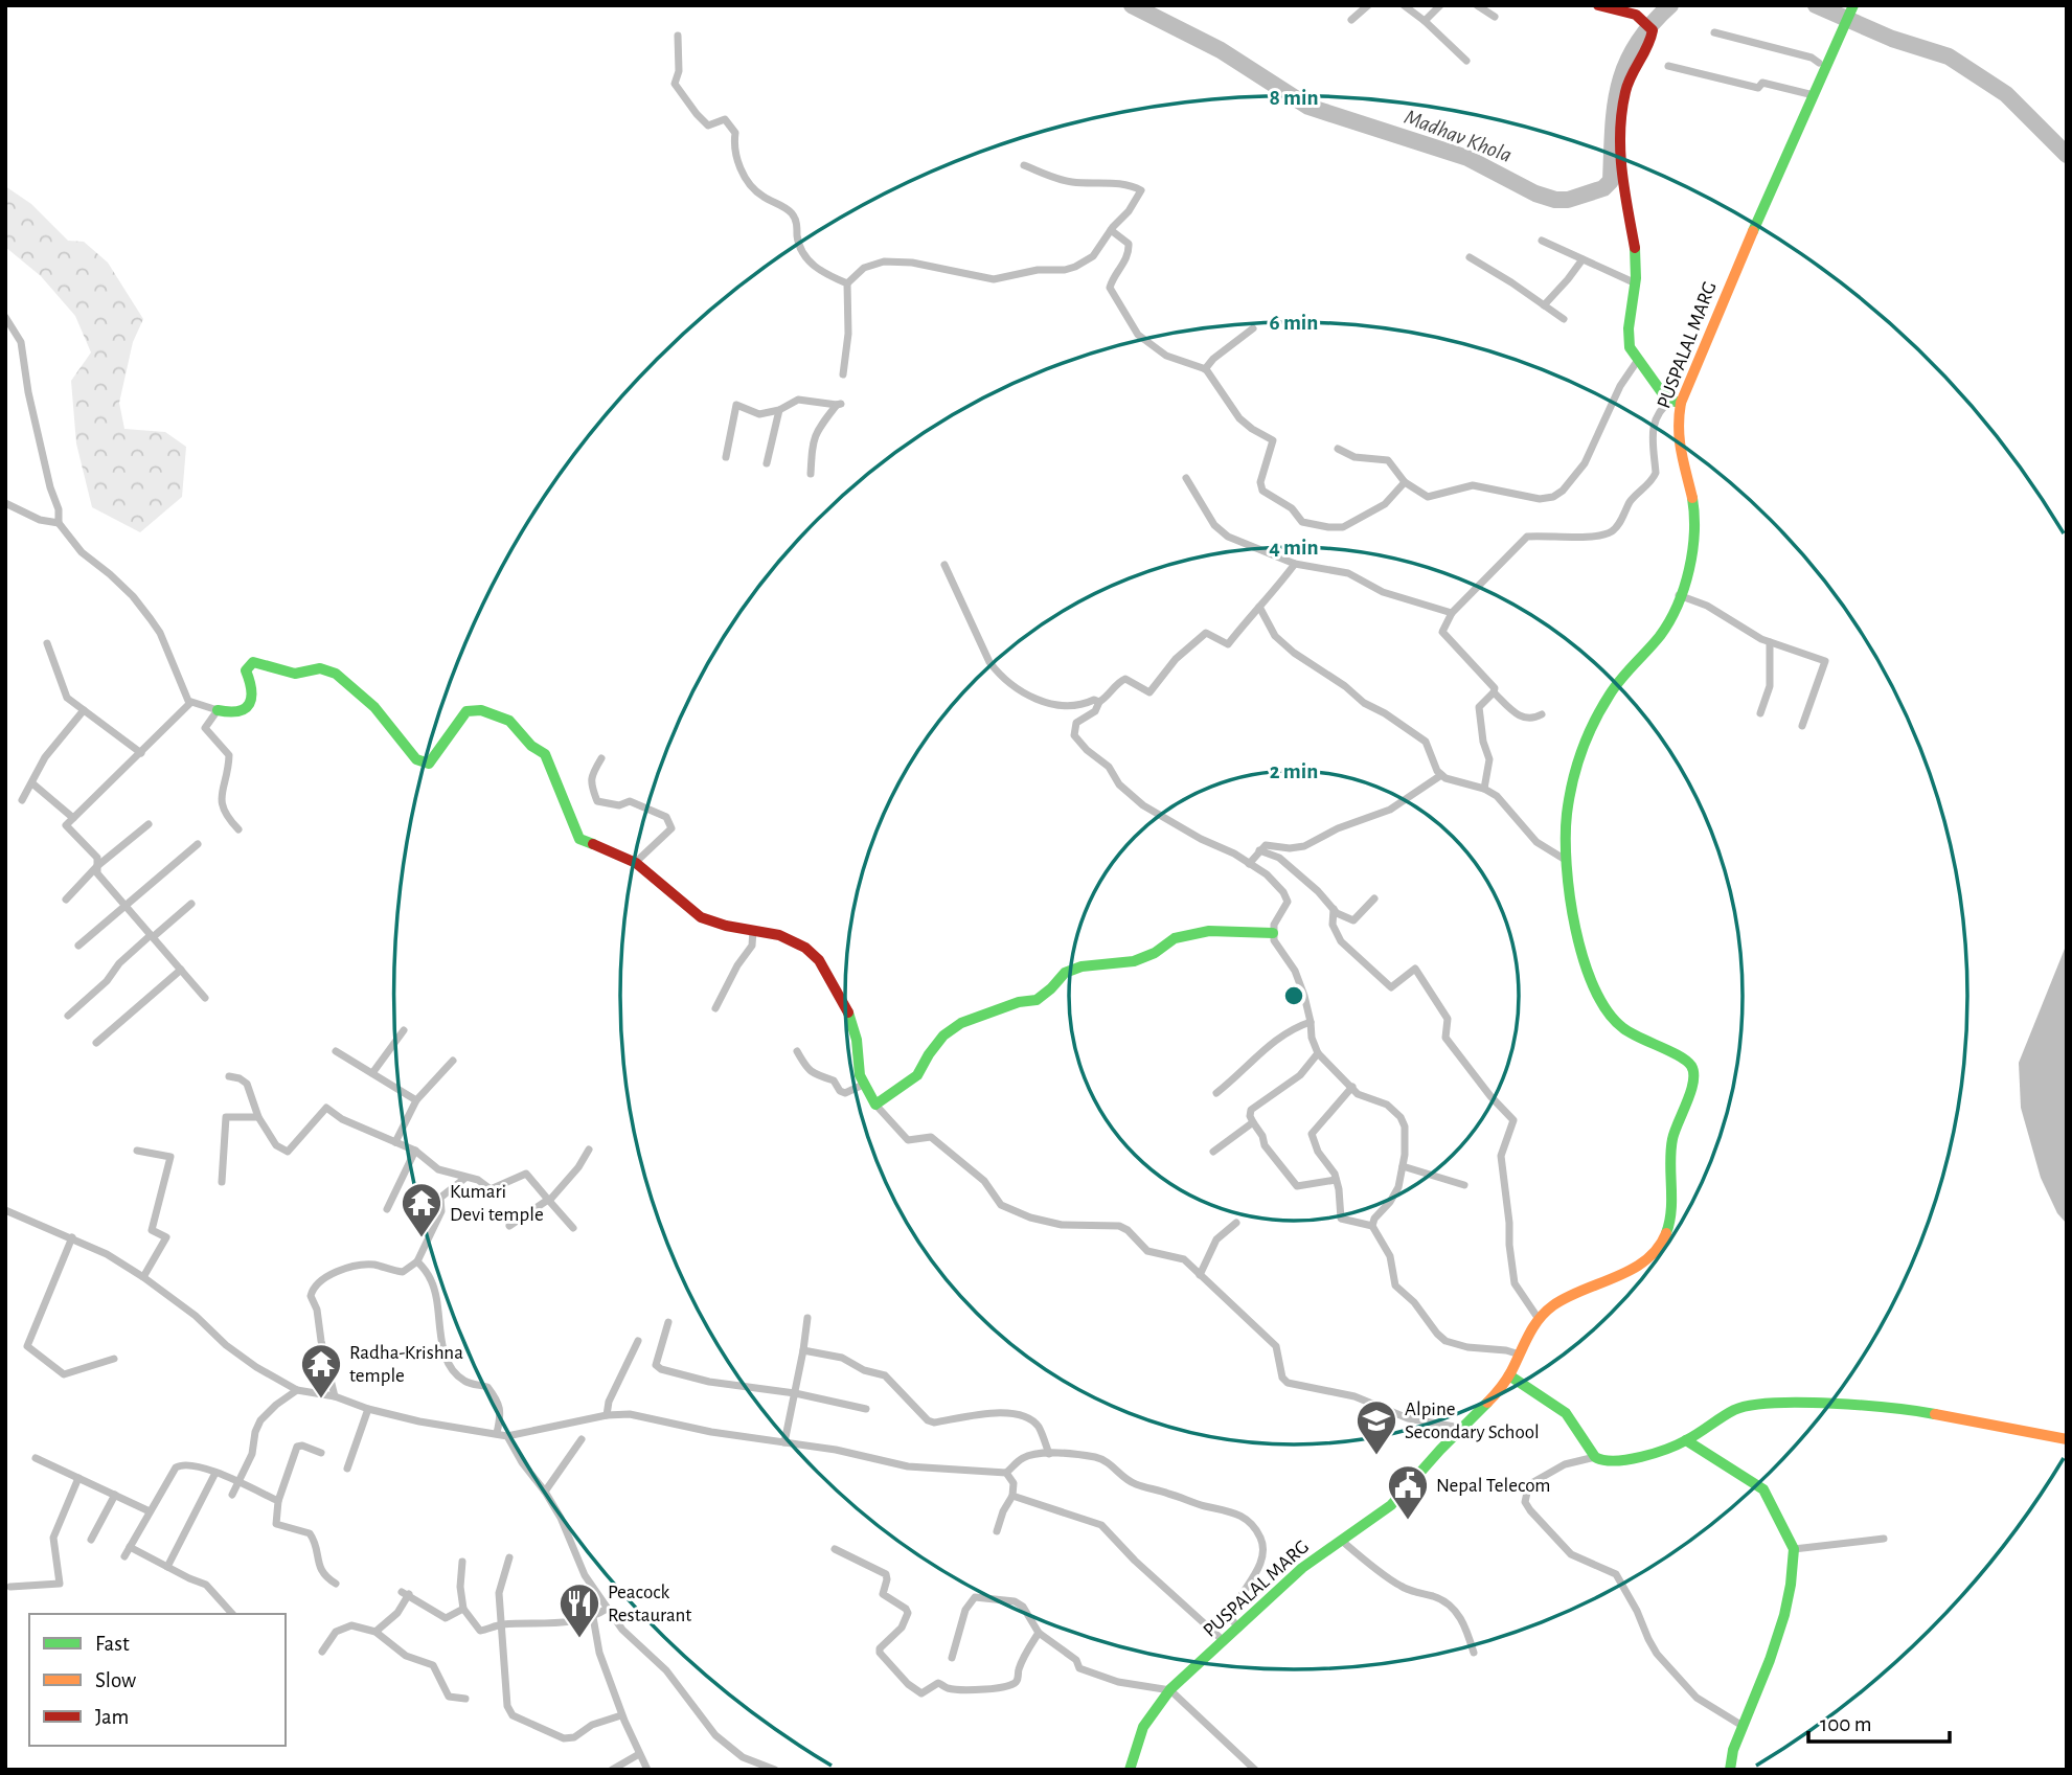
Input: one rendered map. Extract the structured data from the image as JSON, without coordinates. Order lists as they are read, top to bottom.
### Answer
{
  "streets": {
    "street": ["PUSPALAL MARG"]
  },
  "water": ["Madhav Khola"],
  "places": {
    "temple": ["Kumari Devi temple", "Radha-Krishna temple"],
    "school or university": ["Alpine Secondary School"],
    "public building": ["Nepal Telecom"],
    "restaurant": ["Peacock Restaurant"]
  },
  "legend": ["Fast", "Slow", "Jam"],
  "scale_bar": "100 m",
  "rings": [
    "8 min",
    "6 min",
    "4 min",
    "2 min"
  ]
}
